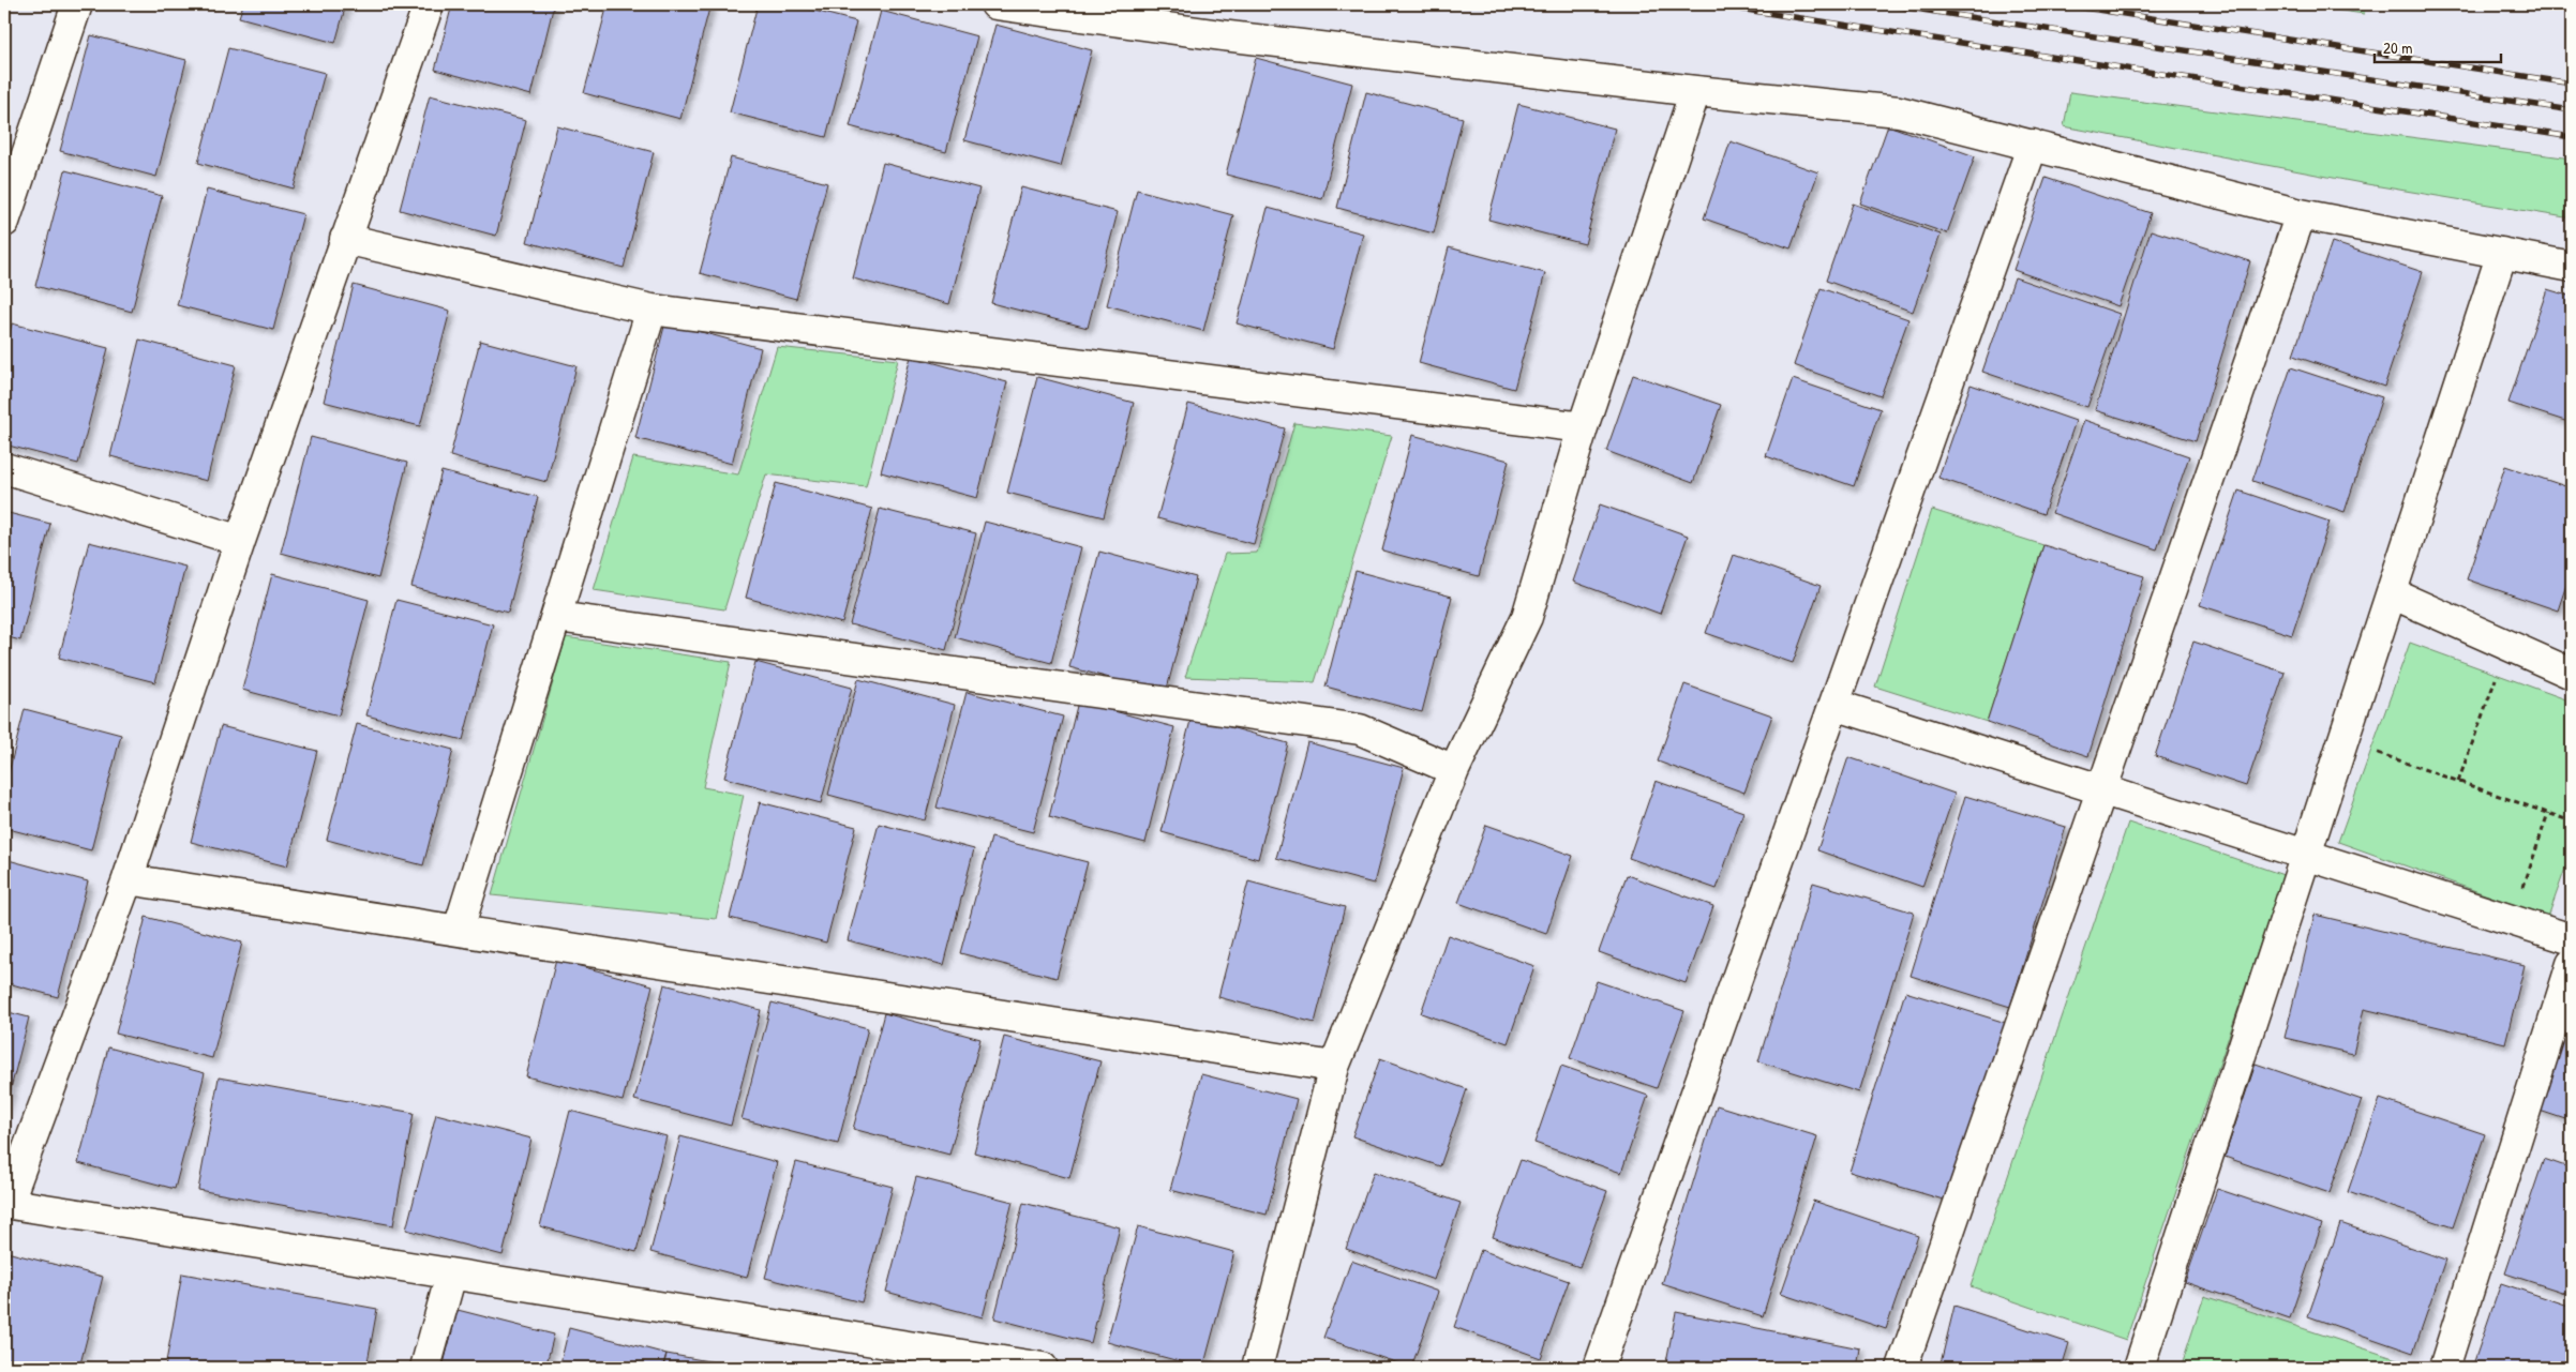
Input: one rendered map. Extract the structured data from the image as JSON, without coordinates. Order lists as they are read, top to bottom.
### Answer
{
  "scale_bar": "20 m"
}
